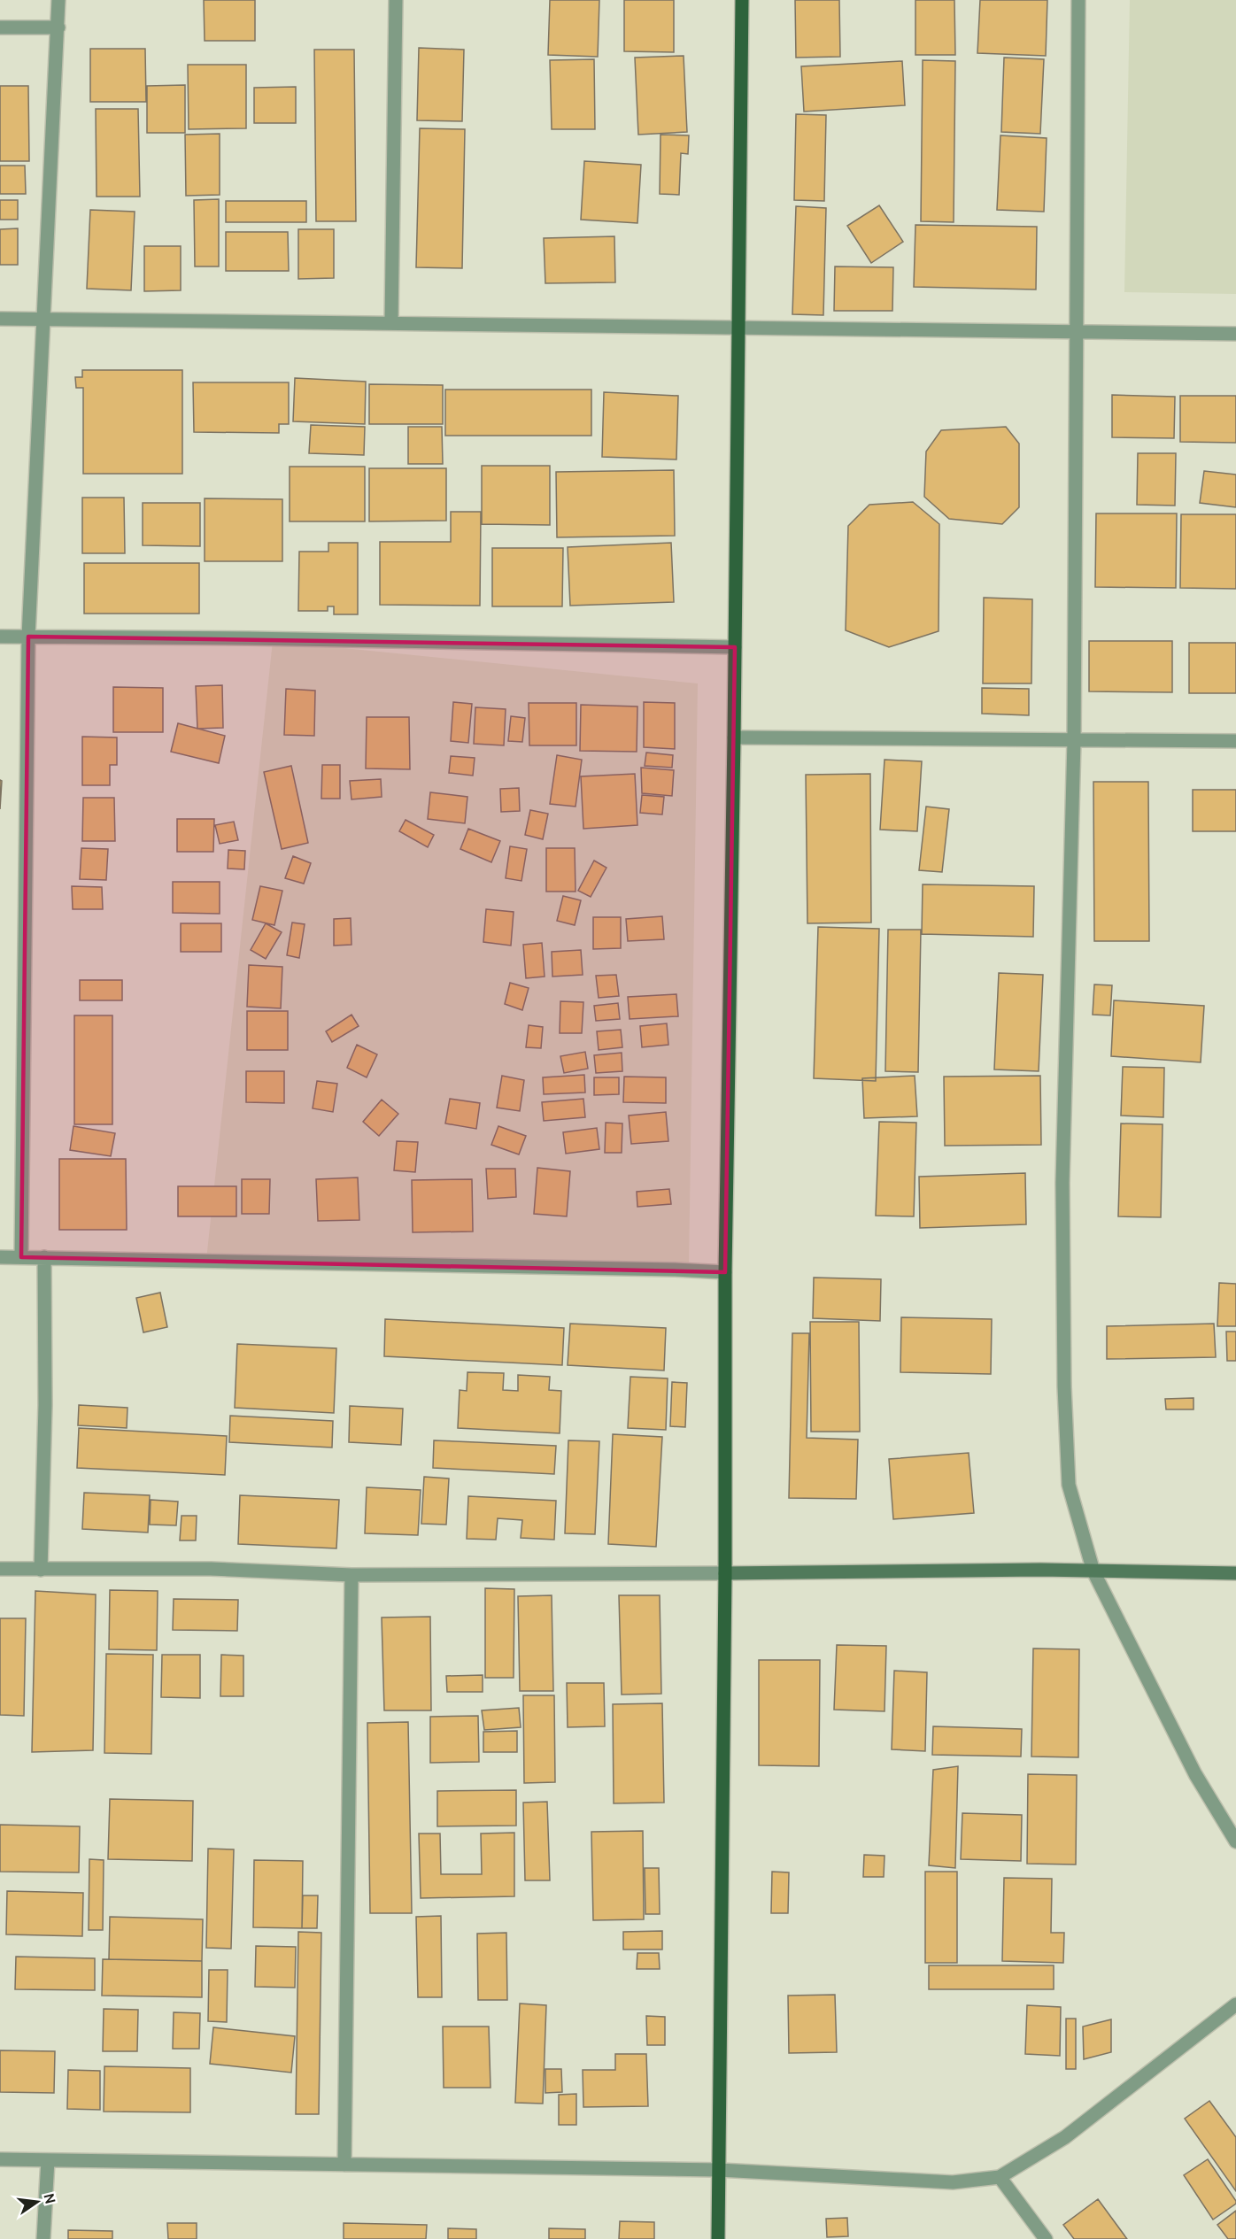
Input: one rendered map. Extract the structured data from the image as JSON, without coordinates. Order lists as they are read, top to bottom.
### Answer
{
  "north": "right"
}
